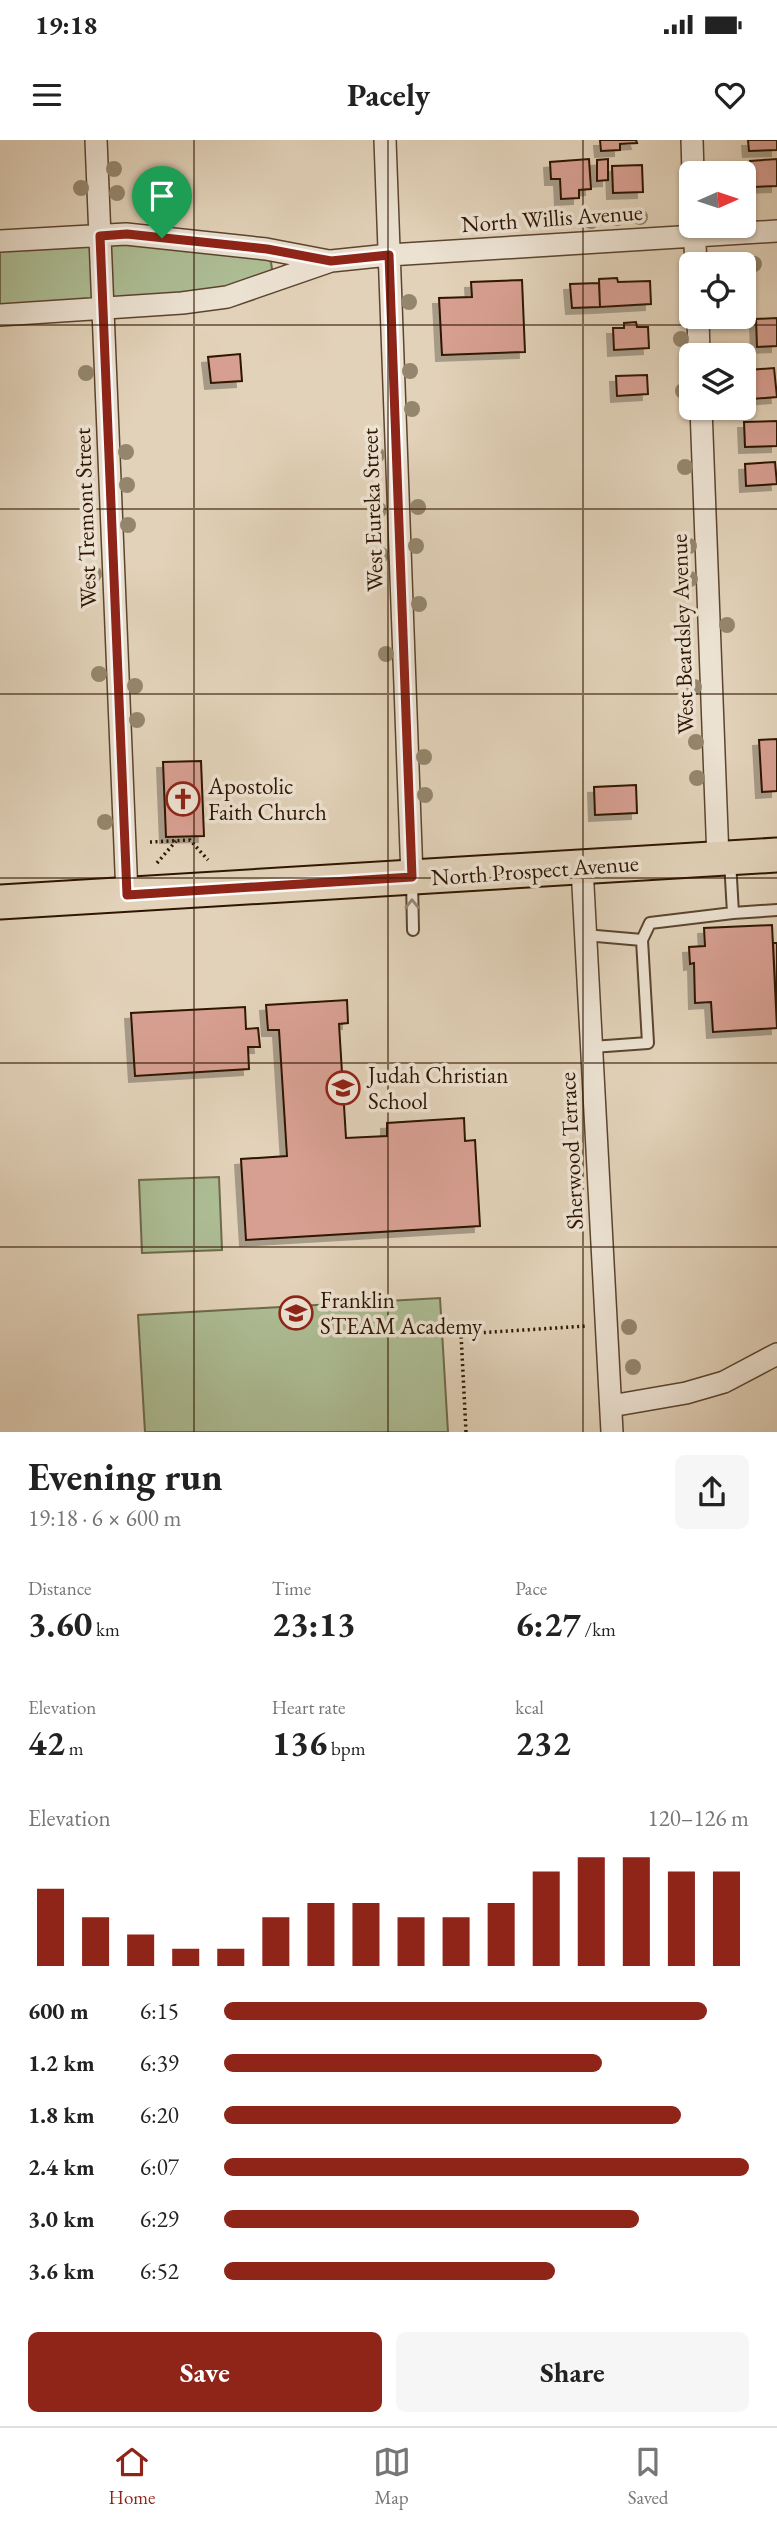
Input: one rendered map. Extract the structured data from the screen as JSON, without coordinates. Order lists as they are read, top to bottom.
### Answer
{
  "streets": {
    "main road": ["North Prospect Avenue"],
    "street": [
      "North Willis Avenue",
      "West Eureka Street",
      "West Tremont Street",
      "West Beardsley Avenue",
      "Sherwood Terrace"
    ]
  },
  "crossings": [
    ["North Willis Avenue", "West Eureka Street"],
    ["North Willis Avenue", "West Tremont Street"],
    ["West Eureka Street", "North Prospect Avenue"],
    ["West Tremont Street", "North Prospect Avenue"],
    ["West Beardsley Avenue", "North Prospect Avenue"],
    ["North Prospect Avenue", "Sherwood Terrace"]
  ],
  "places": {
    "church": ["Apostolic Faith Church"],
    "school or university": ["Judah Christian School", "Franklin STEAM Academy"]
  },
  "north": "right",
  "page": {
    "status": "19:18",
    "header": "Pacely",
    "heading": ["Evening run", "19:18 · 6 × 600 m"],
    "stats": [
      ["Distance", "3.60 km"],
      ["Time", "23:13"],
      ["Pace", "6:27 /km"],
      ["Elevation", "42 m"],
      ["Heart rate", "136 bpm"],
      ["kcal", "232"]
    ],
    "chart": ["Elevation", "120–126 m"],
    "list": [
      {
        "name": "600 m",
        "note": "6:15"
      },
      {
        "name": "1.2 km",
        "note": "6:39"
      },
      {
        "name": "1.8 km",
        "note": "6:20"
      },
      {
        "name": "2.4 km",
        "note": "6:07"
      },
      {
        "name": "3.0 km",
        "note": "6:29"
      },
      {
        "name": "3.6 km",
        "note": "6:52"
      }
    ],
    "buttons": ["Save", "Share"],
    "tabs": ["Home", "Map", "Saved"]
  }
}
